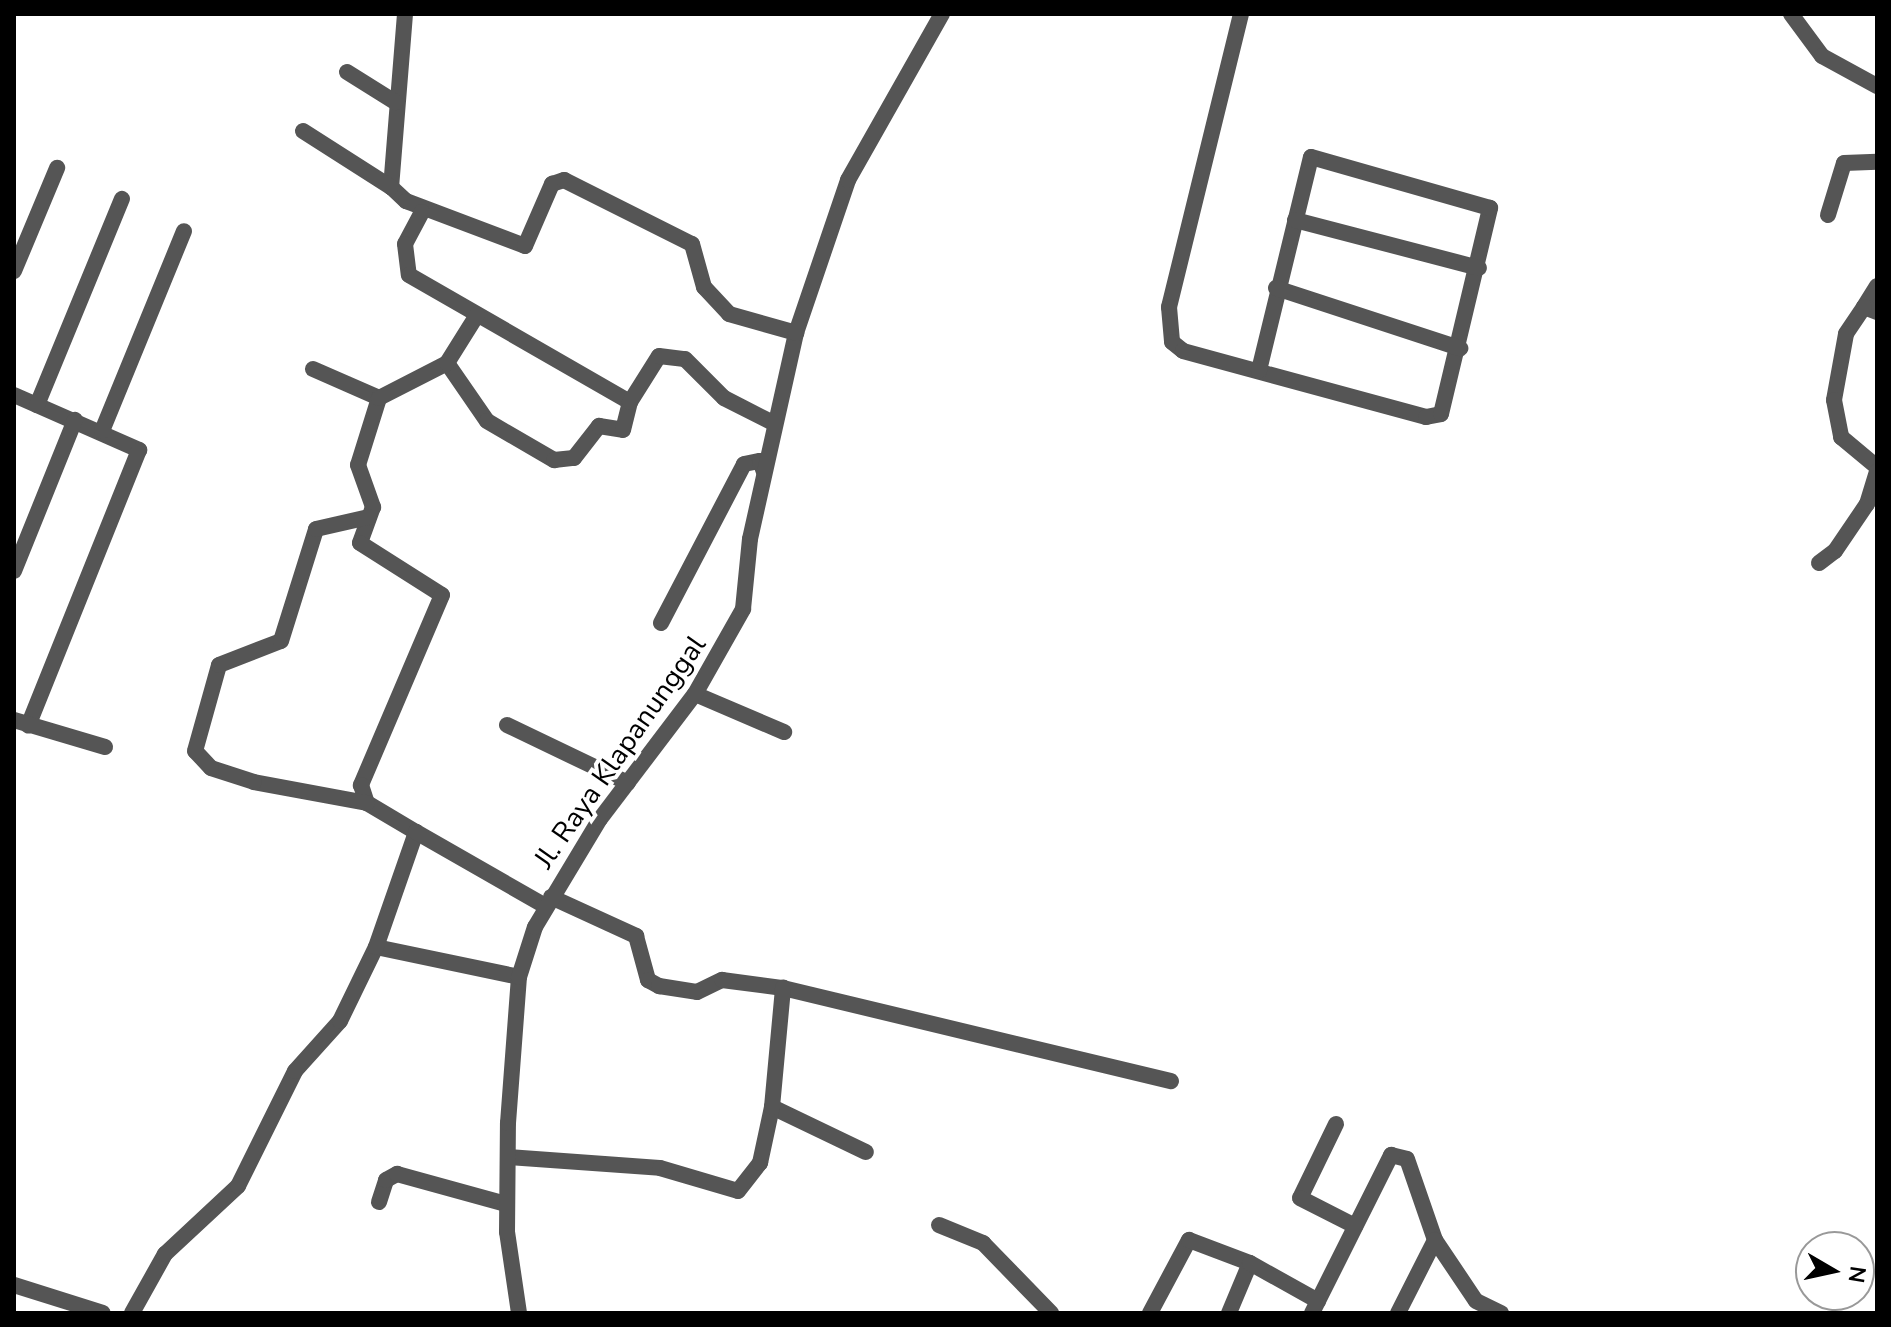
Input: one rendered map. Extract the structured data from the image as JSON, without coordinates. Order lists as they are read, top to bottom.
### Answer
{
  "streets": {
    "street": ["Jl. Raya Klapanunggal"]
  },
  "north": "right"
}
